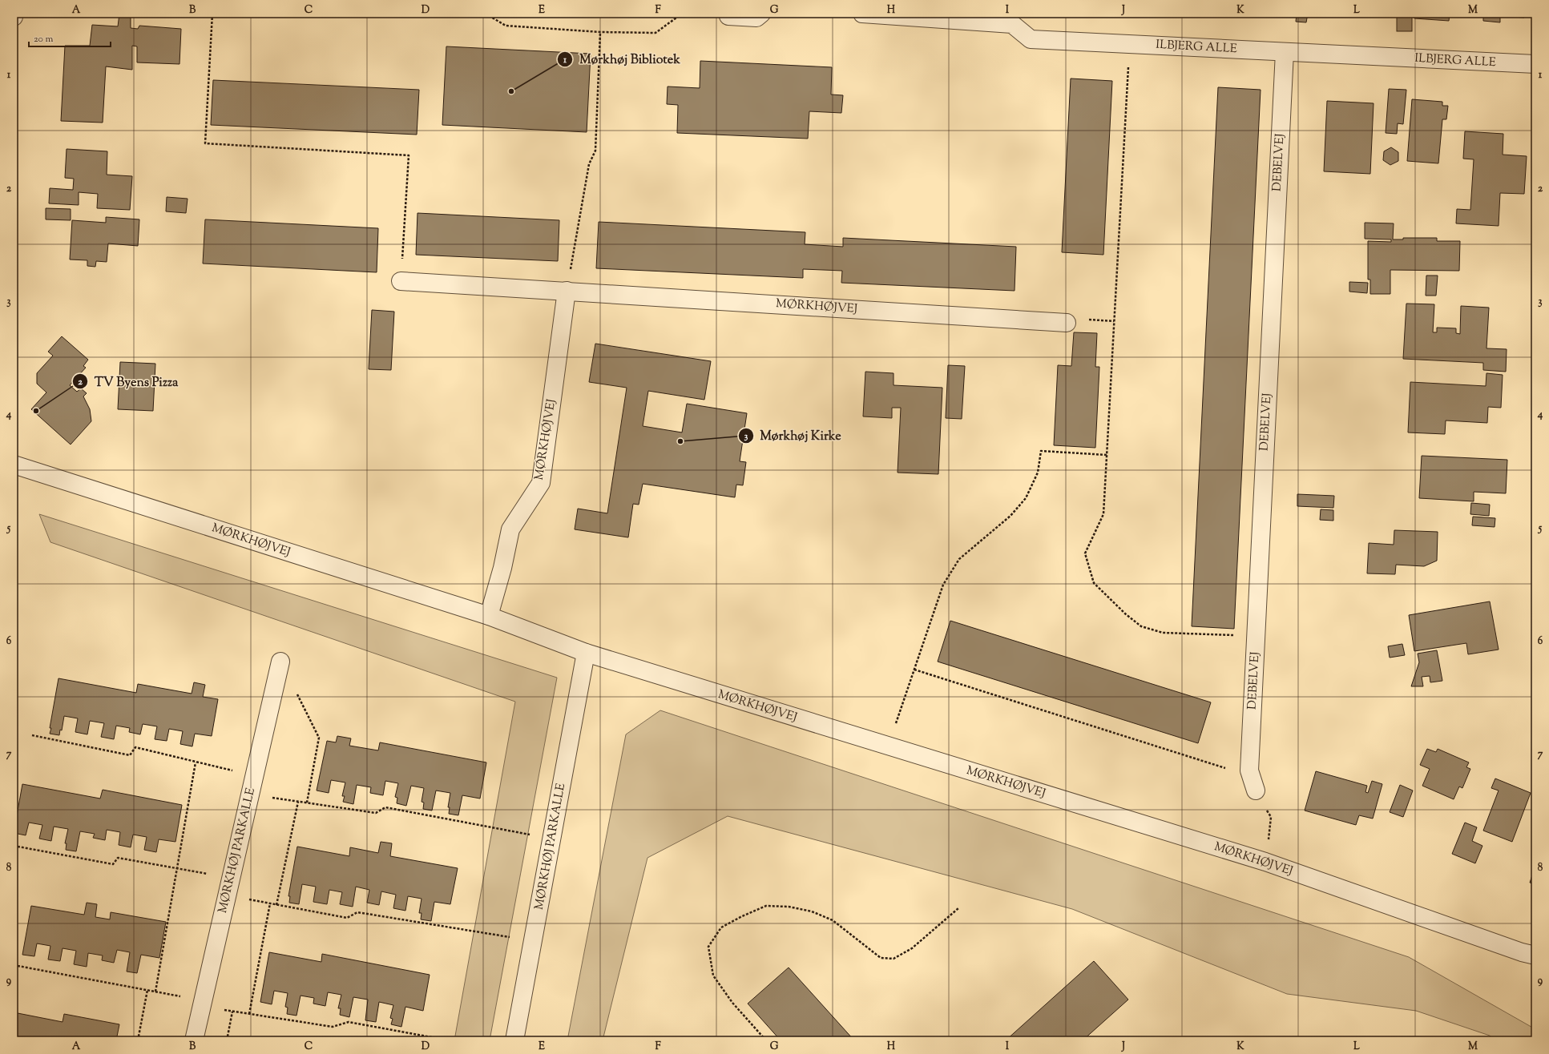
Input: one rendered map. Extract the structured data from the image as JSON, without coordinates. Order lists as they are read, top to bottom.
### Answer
{
  "streets": {
    "street": [
      "ILBJERG ALLE",
      "DEBELVEJ",
      "MØRKHØJVEJ",
      "MØRKHØJ PARKALLE"
    ]
  },
  "crossings": [
    ["ILBJERG ALLE", "DEBELVEJ"],
    ["MØRKHØJVEJ", "MØRKHØJ PARKALLE"]
  ],
  "places": ["Mørkhøj Bibliotek", "TV Byens Pizza", "Mørkhøj Kirke"],
  "scale_bar": "20 m",
  "grid": {
    "columns": [
      "A",
      "B",
      "C",
      "D",
      "E",
      "F",
      "G",
      "H",
      "I",
      "J",
      "K",
      "L",
      "M"
    ],
    "rows": [
      "1",
      "2",
      "3",
      "4",
      "5",
      "6",
      "7",
      "8",
      "9"
    ]
  }
}
